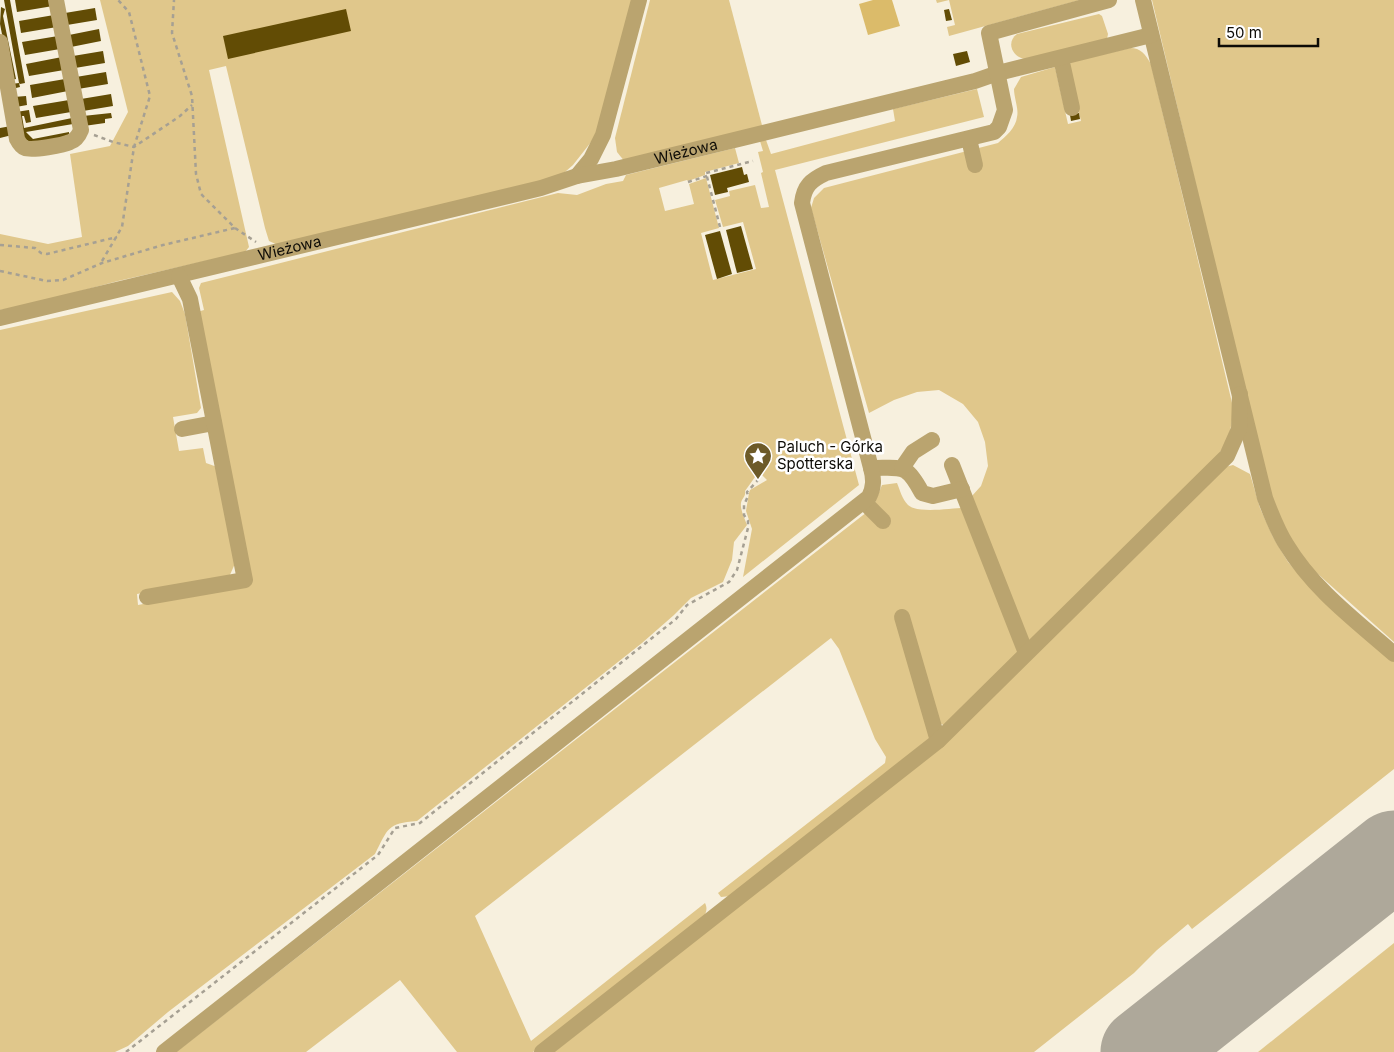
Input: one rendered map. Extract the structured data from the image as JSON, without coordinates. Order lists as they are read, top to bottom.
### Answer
{
  "streets": {
    "lane": ["Wieżowa"]
  },
  "places": {
    "place": ["Paluch - Górka Spotterska"]
  },
  "scale_bar": "50 m"
}
